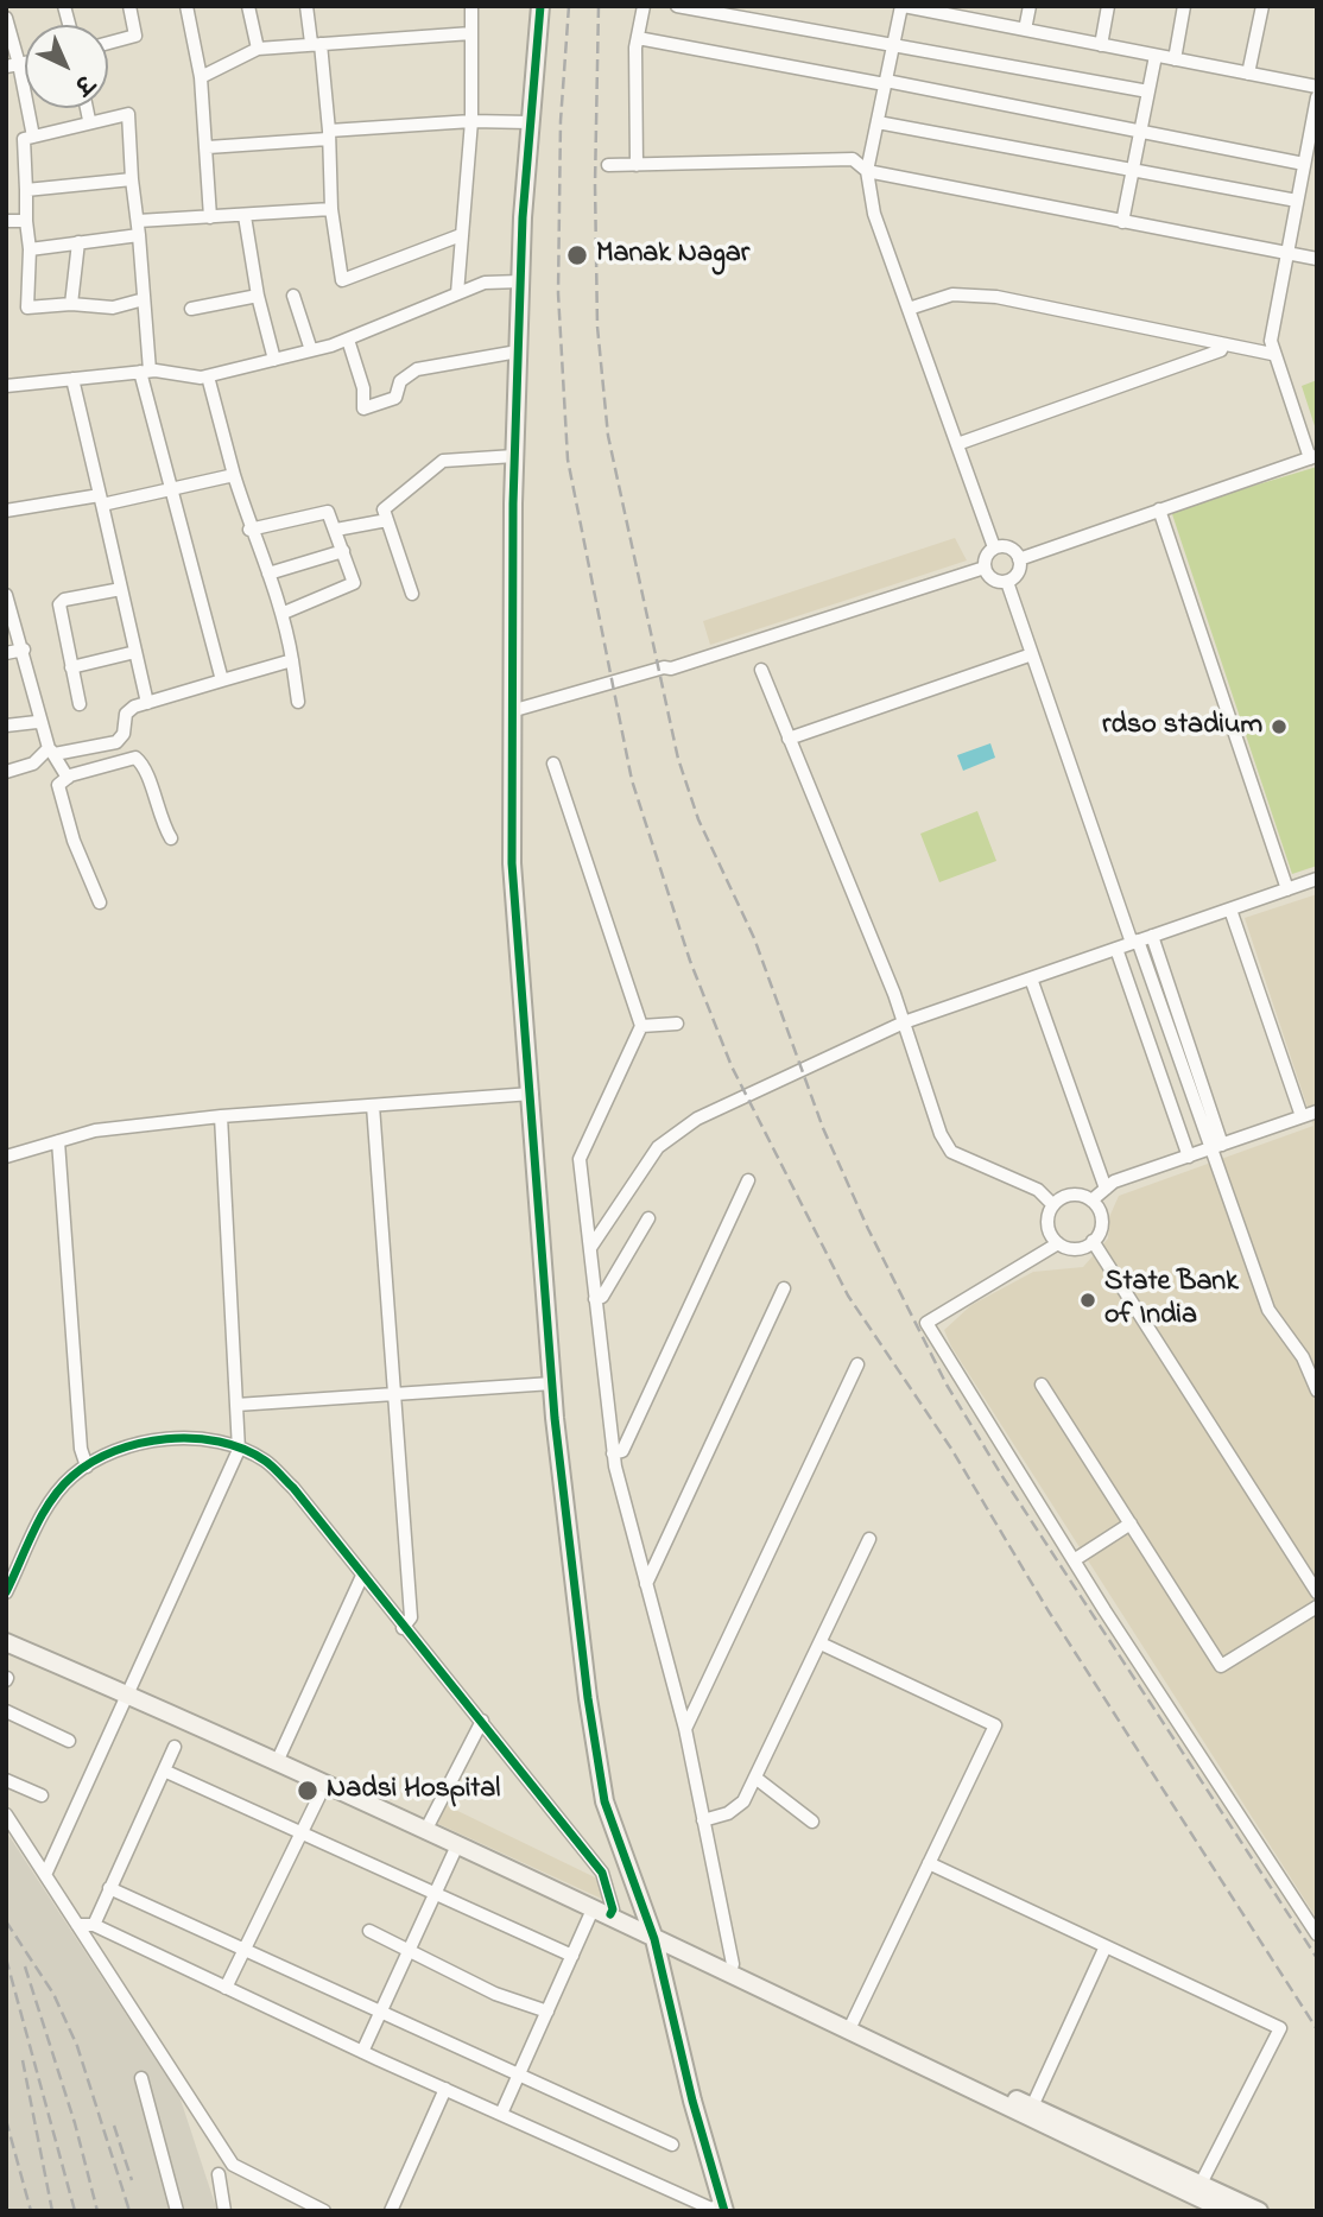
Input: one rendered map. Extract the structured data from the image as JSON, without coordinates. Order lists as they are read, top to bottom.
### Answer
{
  "places": [
    "Manak Nagar",
    "rdso stadium",
    "State Bank of India",
    "Nadsi Hospital"
  ],
  "north": "bottom right"
}
